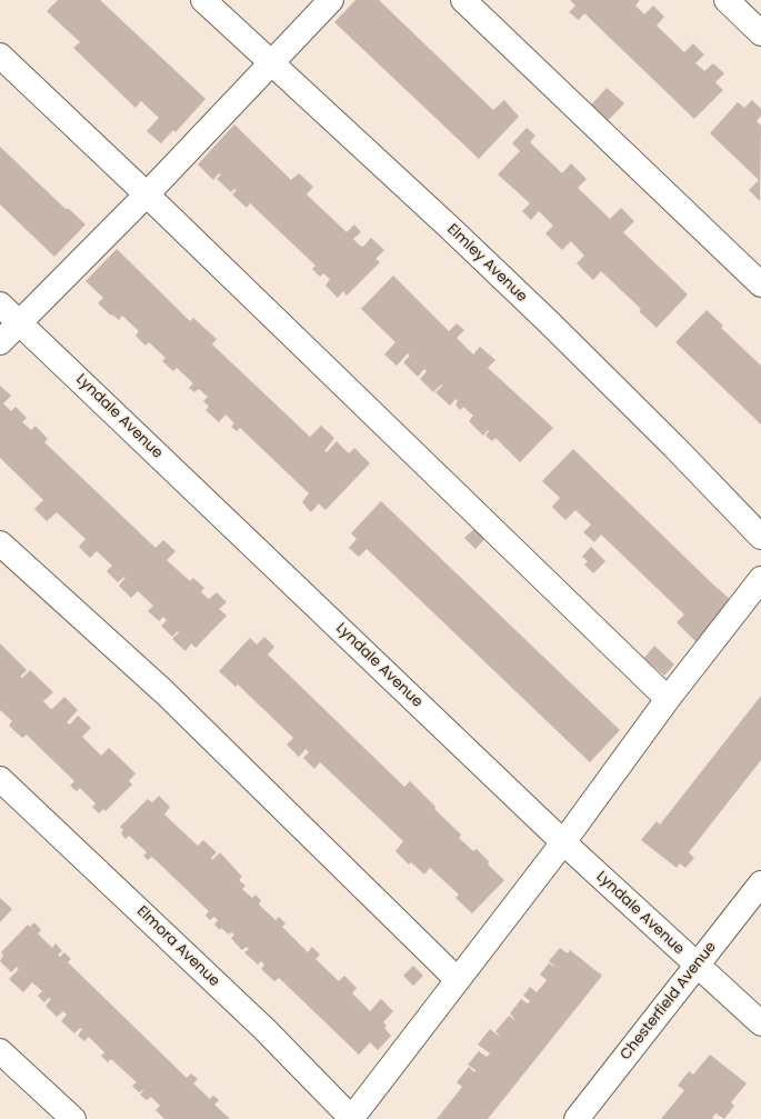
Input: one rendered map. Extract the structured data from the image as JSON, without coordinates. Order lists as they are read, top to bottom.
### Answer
{
  "streets": {
    "street": [
      "Elmley Avenue",
      "Lyndale Avenue",
      "Elmora Avenue",
      "Chesterfield Avenue"
    ]
  },
  "crossings": [
    ["Lyndale Avenue", "Chesterfield Avenue"]
  ]
}
